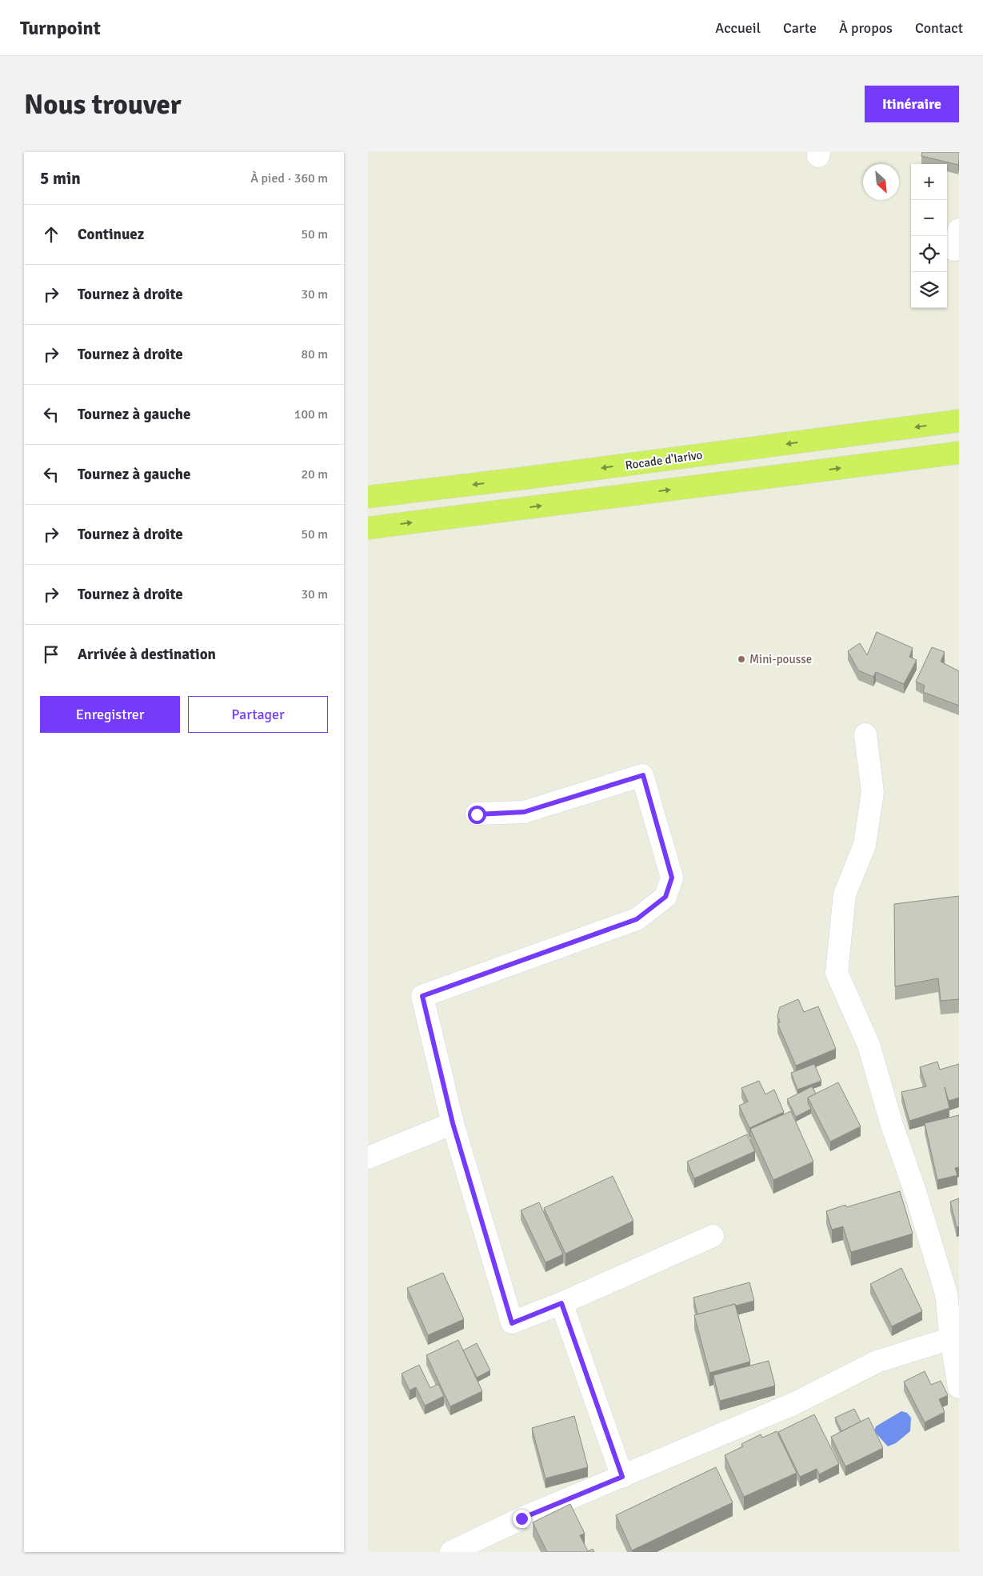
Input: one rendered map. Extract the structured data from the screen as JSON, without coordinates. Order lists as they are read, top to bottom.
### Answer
{
  "streets": {
    "main road": ["Rocade d'Iarivo"]
  },
  "places": ["Mini-pousse"],
  "north": "bottom right",
  "page": {
    "header": "Turnpoint",
    "nav": [
      "Accueil",
      "Carte",
      "À propos",
      "Contact"
    ],
    "buttons": [
      "Itinéraire",
      ["Enregistrer", "Partager"]
    ],
    "title": "Nous trouver",
    "heading": ["5 min", "À pied · 360 m"],
    "map_buttons": ["+", "−"],
    "list": [
      ["Continuez", "50 m"],
      ["Tournez à droite", "30 m"],
      ["Tournez à droite", "80 m"],
      ["Tournez à gauche", "100 m"],
      ["Tournez à gauche", "20 m"],
      ["Tournez à droite", "50 m"],
      ["Tournez à droite", "30 m"],
      "Arrivée à destination"
    ]
  }
}
